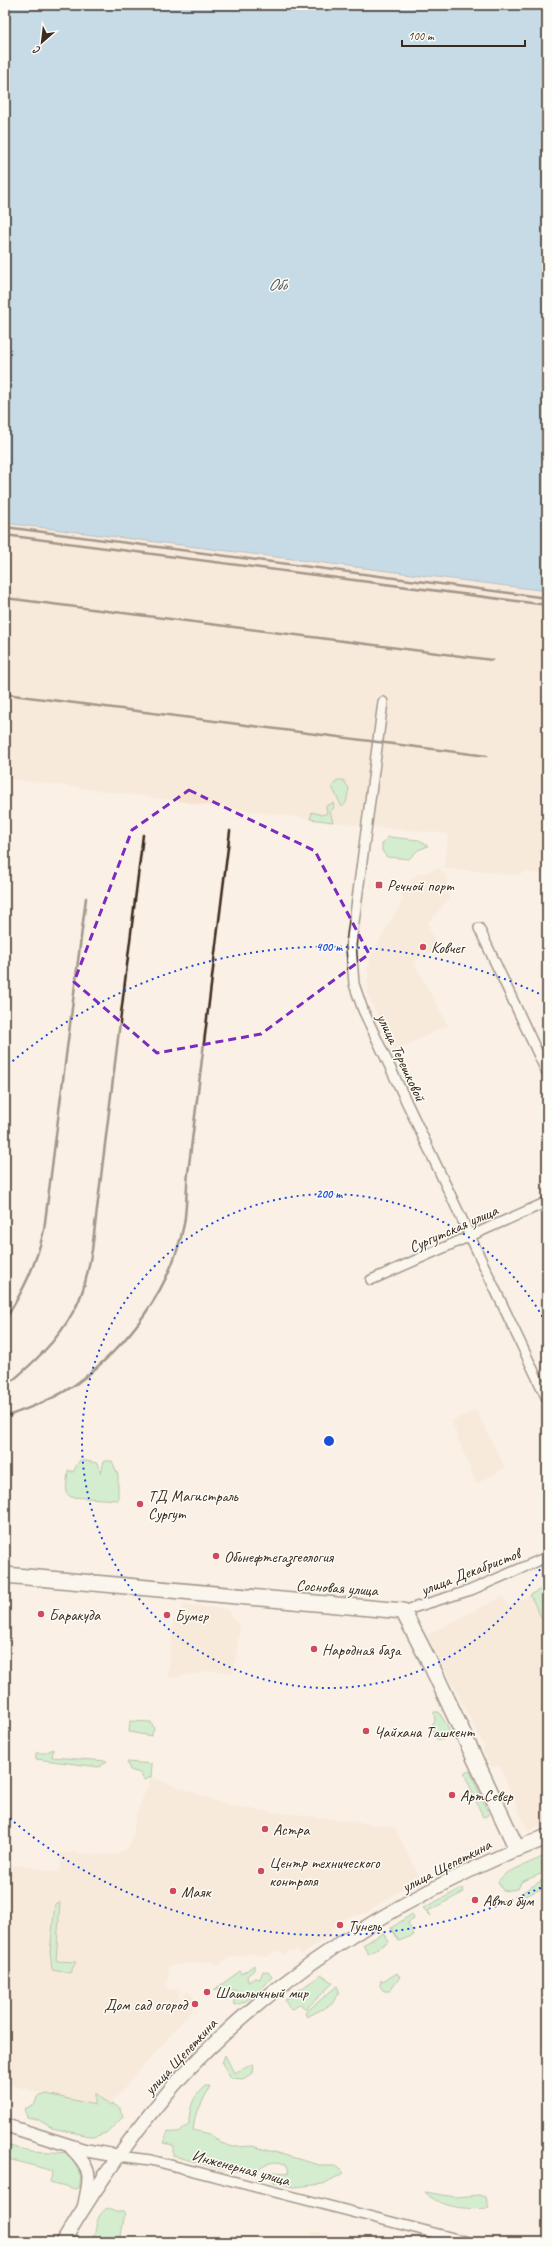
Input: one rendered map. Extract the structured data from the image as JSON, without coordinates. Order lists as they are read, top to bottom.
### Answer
{
  "streets": {
    "main road": ["Сосновая улица", "улица Щепеткина"],
    "street": [
      "улица Терешковой",
      "Сургутская улица",
      "улица Декабристов",
      "Инженерная улица"
    ]
  },
  "crossings": [
    ["улица Терешковой", "Сургутская улица"],
    ["улица Декабристов", "Сосновая улица"],
    ["улица Щепеткина", "Инженерная улица"]
  ],
  "water": ["Обь"],
  "places": {
    "transit": ["Речной порт"],
    "other": [
      "Ковчег",
      "ТД Магистраль Сургут",
      "Обьнефтегазгеология",
      "Баракуда",
      "Бумер",
      "Народная база",
      "Чайхана Ташкент",
      "АртСевер",
      "Астра",
      "Центр технического контроля",
      "Маяк",
      "Авто бум",
      "Тунель",
      "Шашлычный мир",
      "Дом сад огород"
    ]
  },
  "scale_bar": "100 m",
  "north": "bottom left",
  "rings": ["400 m", "200 m"]
}
